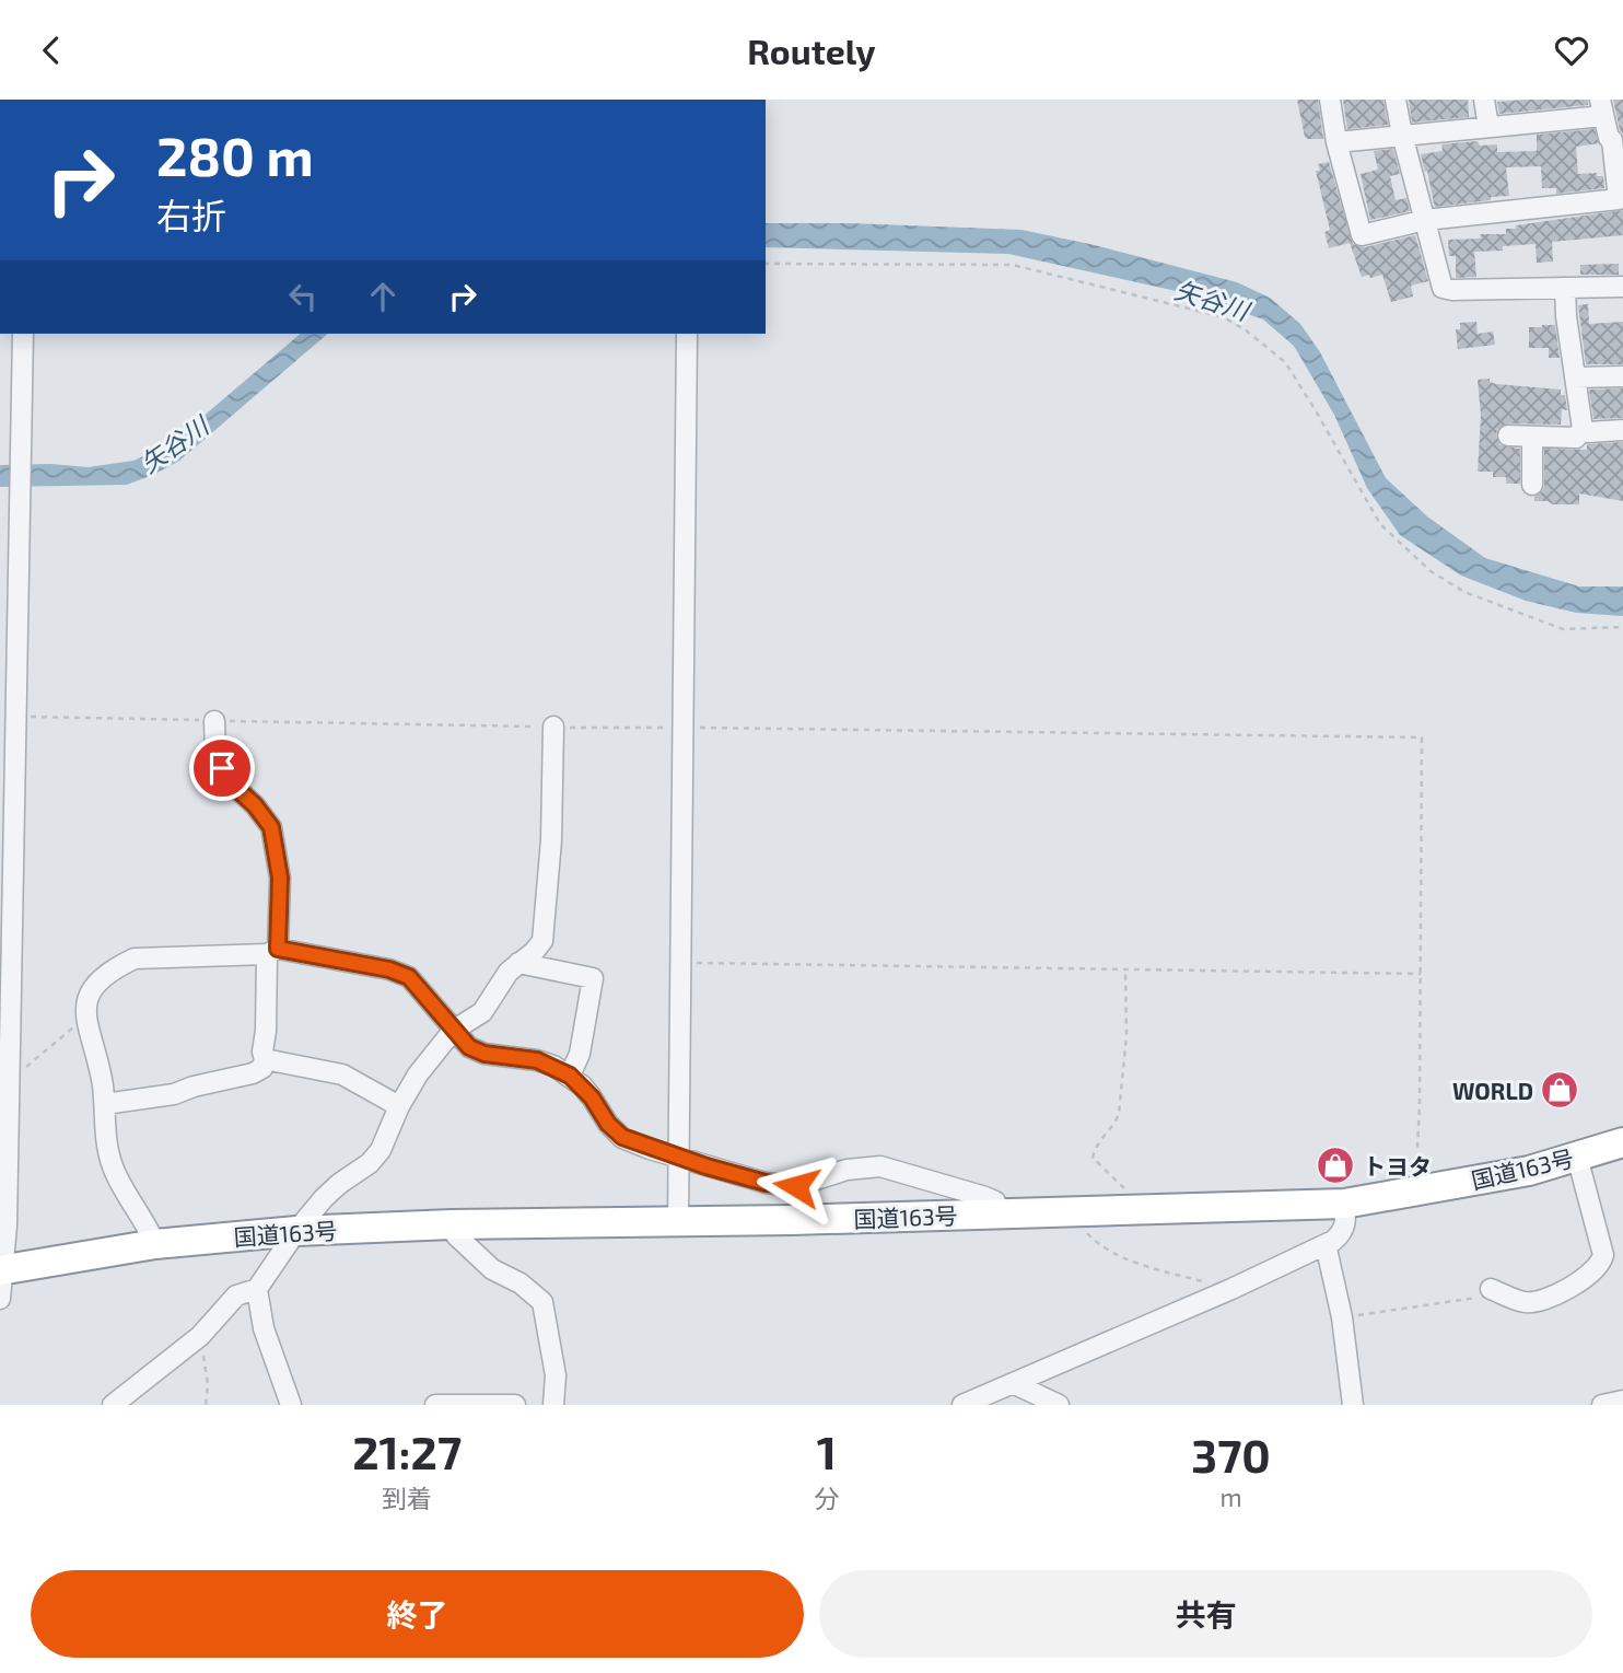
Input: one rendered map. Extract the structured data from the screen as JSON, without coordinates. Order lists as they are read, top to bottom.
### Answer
{
  "streets": {
    "highway": ["国道163号"]
  },
  "water": ["矢谷川"],
  "places": {
    "shop": ["WORLD", "トヨタ"]
  },
  "page": {
    "header": "Routely",
    "turn": ["280 m", "右折"],
    "eta": [
      "21:27",
      "到着",
      "1",
      "分",
      "370",
      "m"
    ],
    "buttons": ["終了", "共有"]
  }
}
